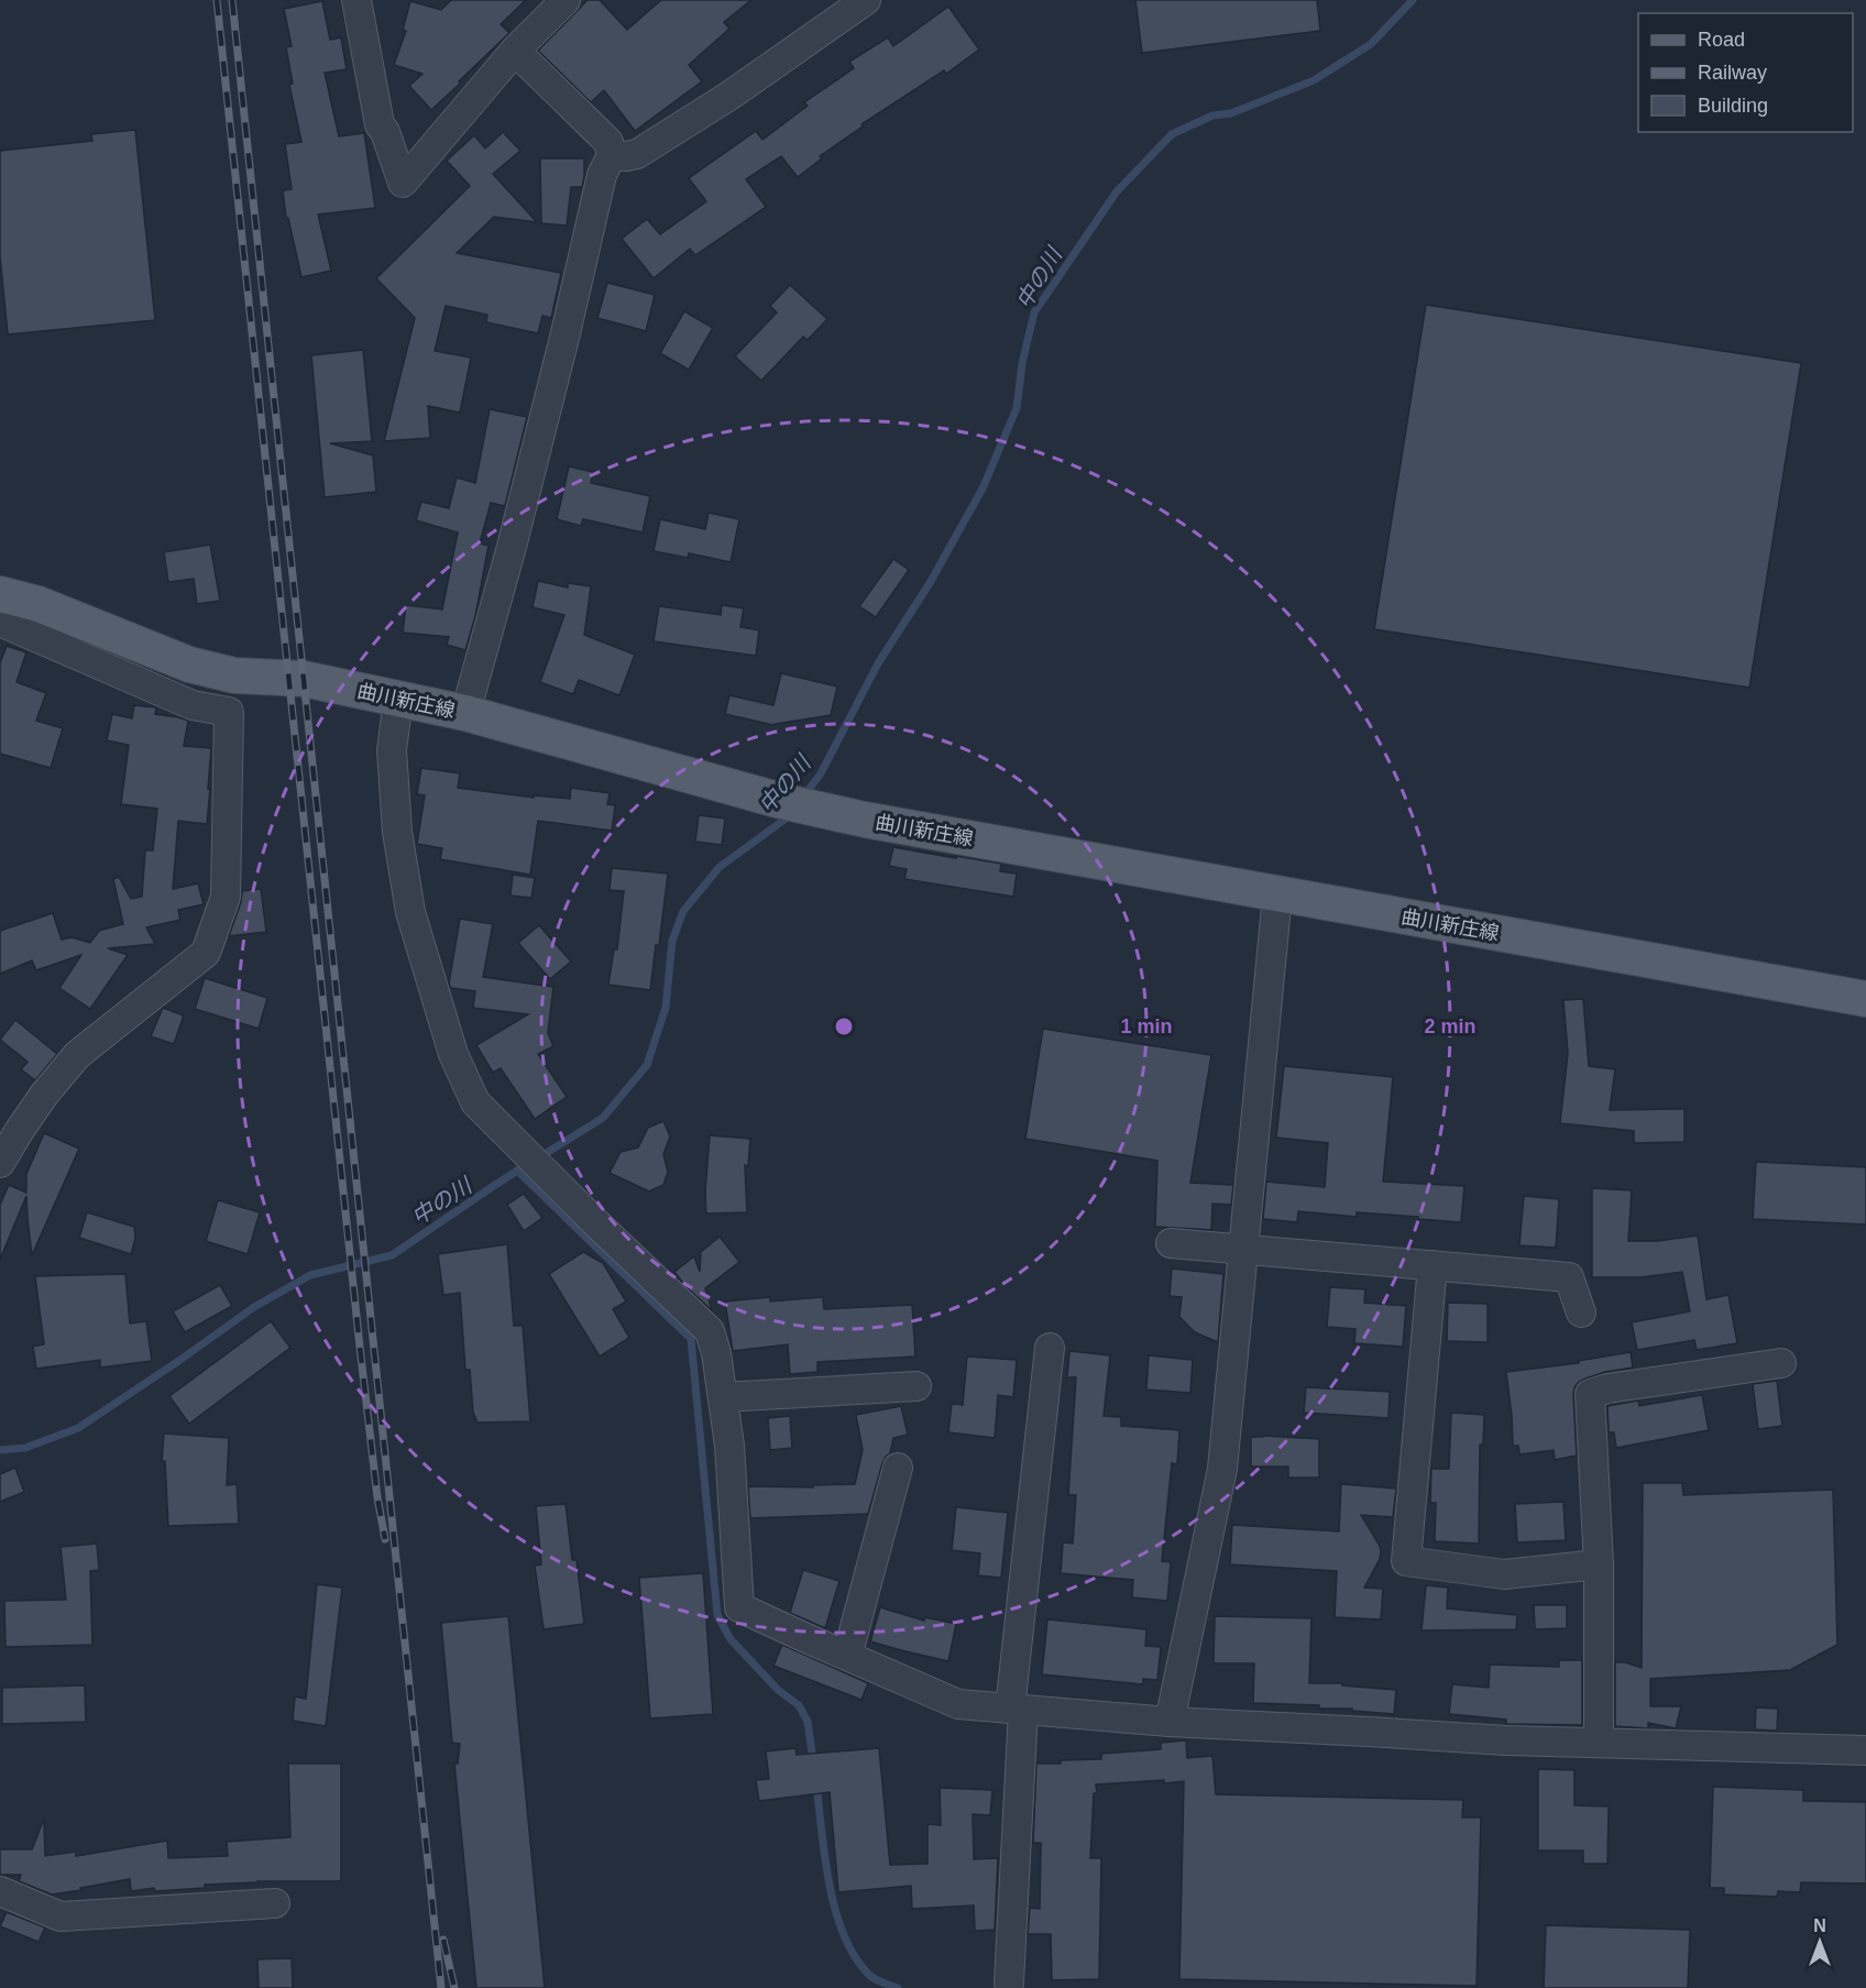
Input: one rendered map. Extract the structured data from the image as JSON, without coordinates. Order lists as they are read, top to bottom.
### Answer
{
  "streets": {
    "main road": ["曲川新庄線"]
  },
  "water": ["中の川"],
  "legend": ["Road", "Railway", "Building"],
  "north": "top",
  "rings": ["1 min", "2 min"]
}
